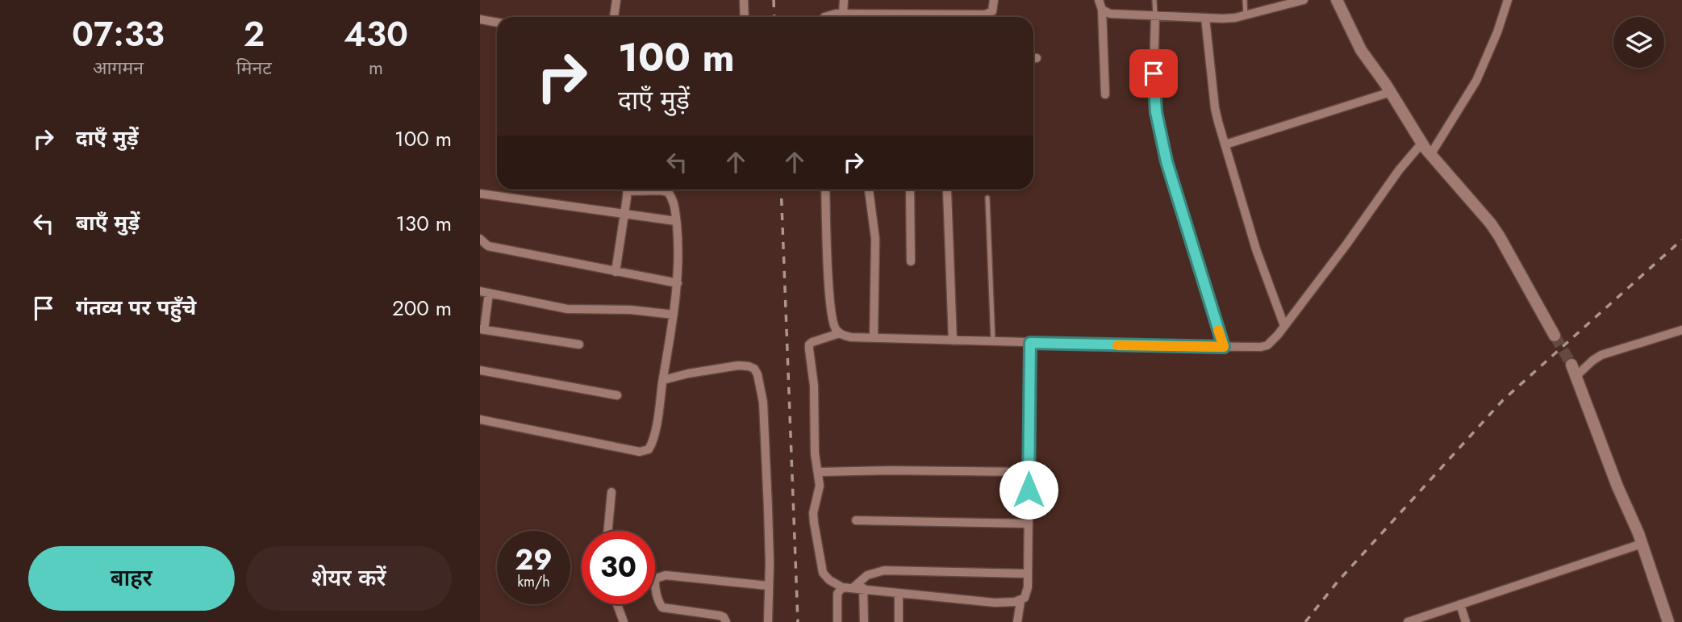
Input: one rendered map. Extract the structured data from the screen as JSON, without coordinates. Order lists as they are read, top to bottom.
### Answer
{
  "page": {
    "eta": [
      "07:33",
      "आगमन",
      "2",
      "मिनट",
      "430",
      "m"
    ],
    "turn": ["100 m", "दाएँ मुड़ें"],
    "list": [
      {
        "name": "दाएँ मुड़ें",
        "value": "100 m"
      },
      {
        "name": "बाएँ मुड़ें",
        "value": "130 m"
      },
      {
        "name": "गंतव्य पर पहुँचे",
        "value": "200 m"
      }
    ],
    "speed": "29 km/h",
    "limit": "30",
    "buttons": ["बाहर", "शेयर करें"]
  }
}
